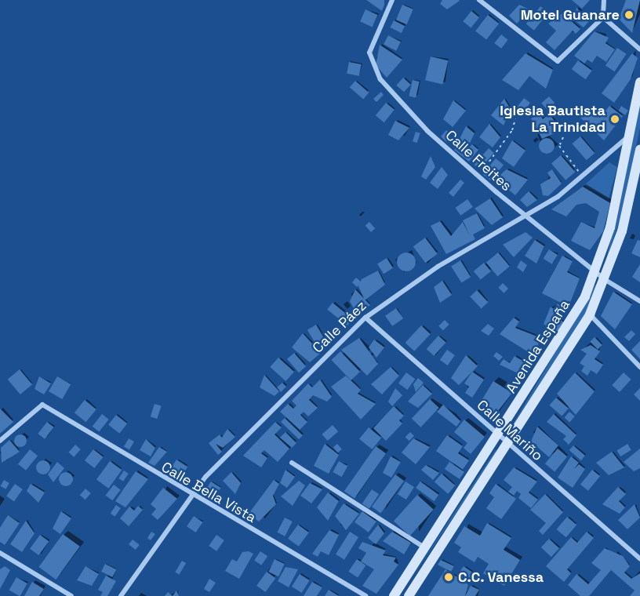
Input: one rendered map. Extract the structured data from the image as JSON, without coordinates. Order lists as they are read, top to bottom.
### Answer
{
  "streets": {
    "main road": ["Avenida España"],
    "street": [
      "Calle Freites",
      "Calle Páez",
      "Calle Mariño",
      "Calle Bella Vista"
    ]
  },
  "crossings": [
    ["Calle Freites", "Calle Páez"],
    ["Calle Freites", "Avenida España"],
    ["Calle Páez", "Avenida España"],
    ["Calle Páez", "Calle Mariño"],
    ["Calle Páez", "Calle Bella Vista"],
    ["Avenida España", "Calle Mariño"]
  ],
  "places": ["Motel Guanare", "Iglesia Bautista La Trinidad", "C.C. Vanessa"]
}
